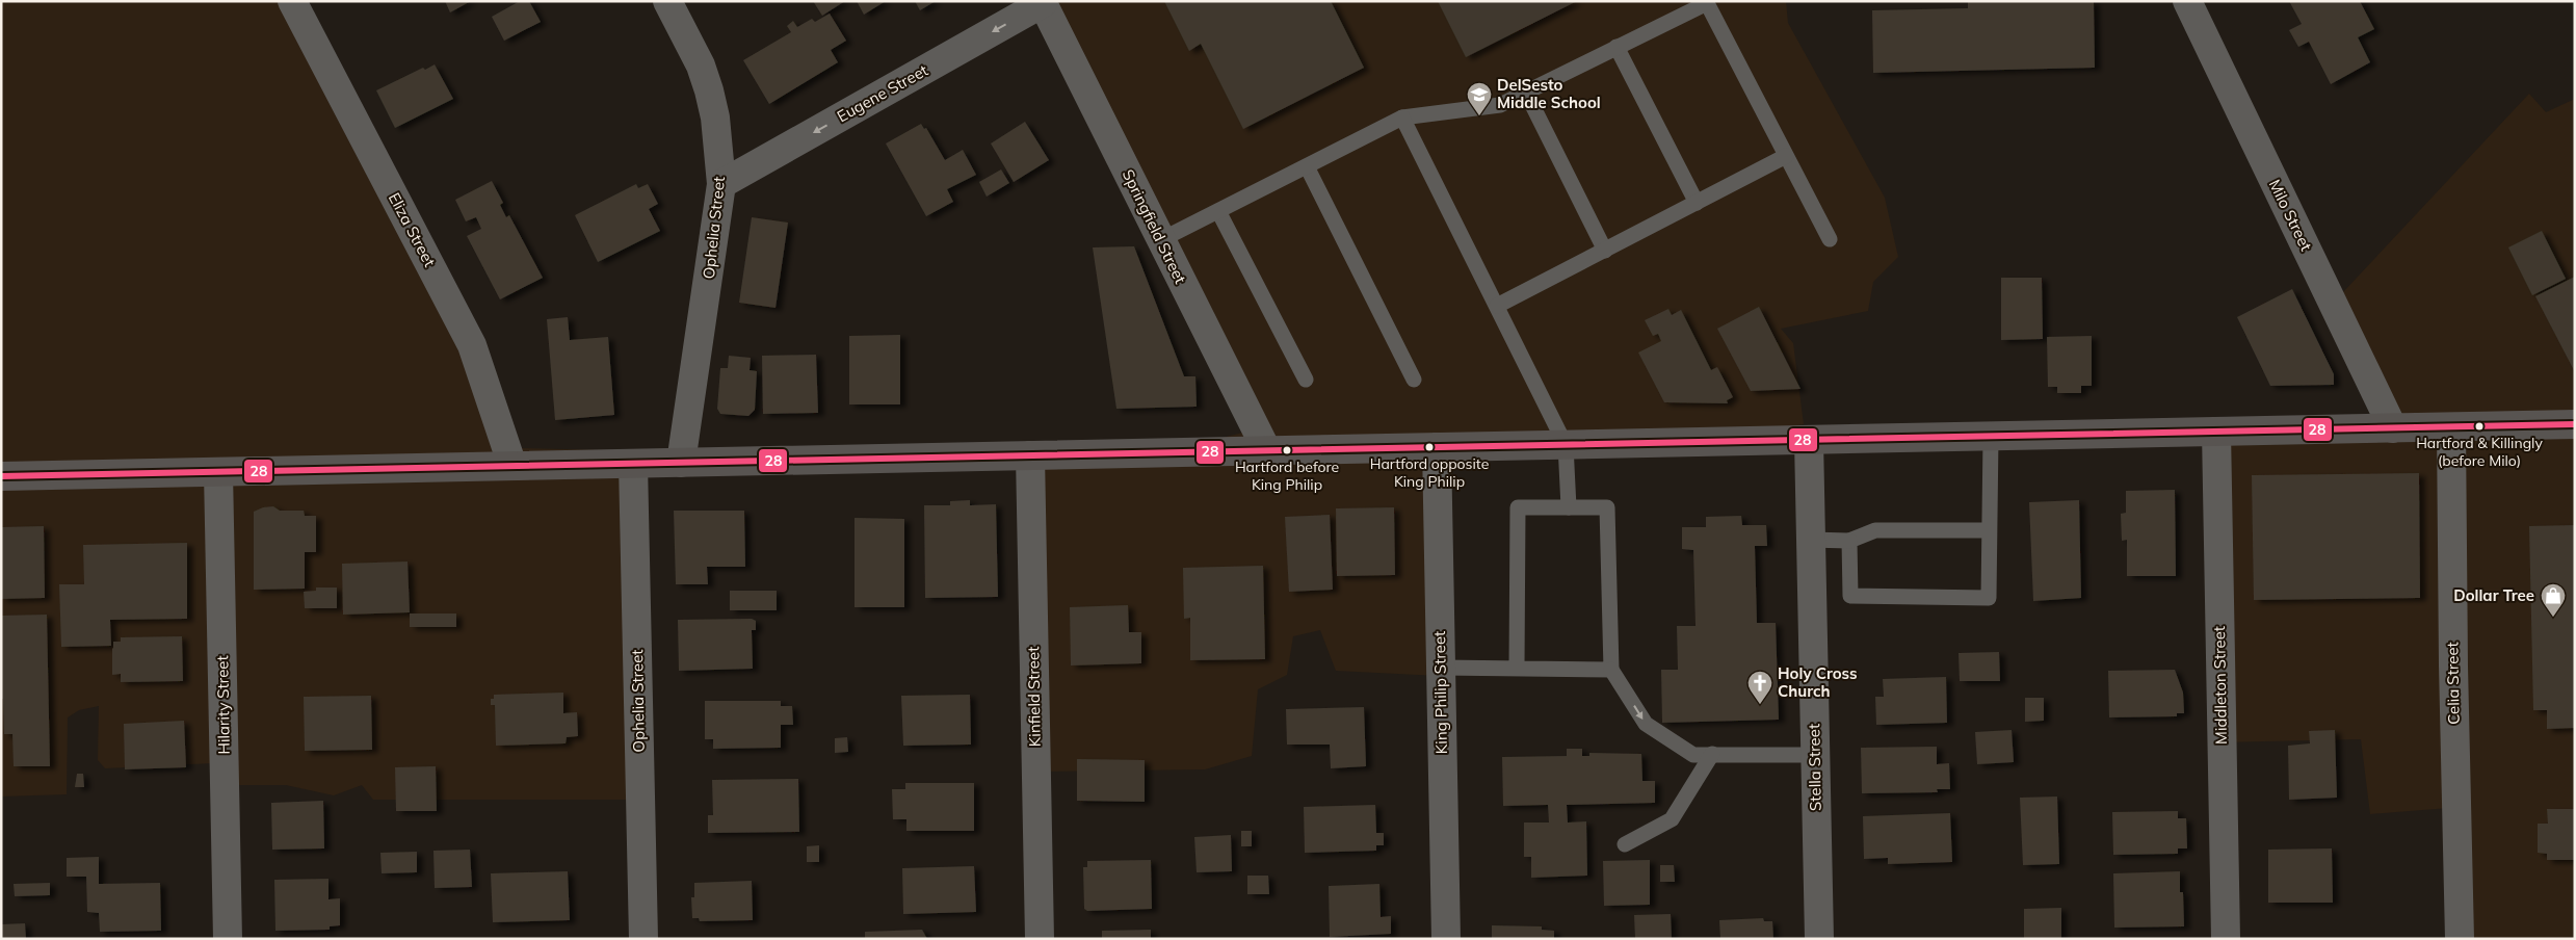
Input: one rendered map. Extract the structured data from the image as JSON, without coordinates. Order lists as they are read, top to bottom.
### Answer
{
  "streets": {
    "street": [
      "Eugene Street",
      "Milo Street",
      "Springfield Street",
      "Ophelia Street",
      "Eliza Street",
      "Celia Street",
      "Middleton Street",
      "King Philip Street",
      "Kinfield Street",
      "Hilarity Street",
      "Stella Street"
    ]
  },
  "crossings": [
    ["Eugene Street", "Springfield Street"],
    ["Eugene Street", "Ophelia Street"]
  ],
  "one_way": ["Eugene Street"],
  "places": {
    "school or university": ["DelSesto Middle School"],
    "other": ["Hartford & Killingly (before Milo)", "Hartford opposite King Philip", "Hartford before King Philip"],
    "shop": ["Dollar Tree"],
    "church": ["Holy Cross Church"]
  },
  "lines": ["transit line 28"]
}
